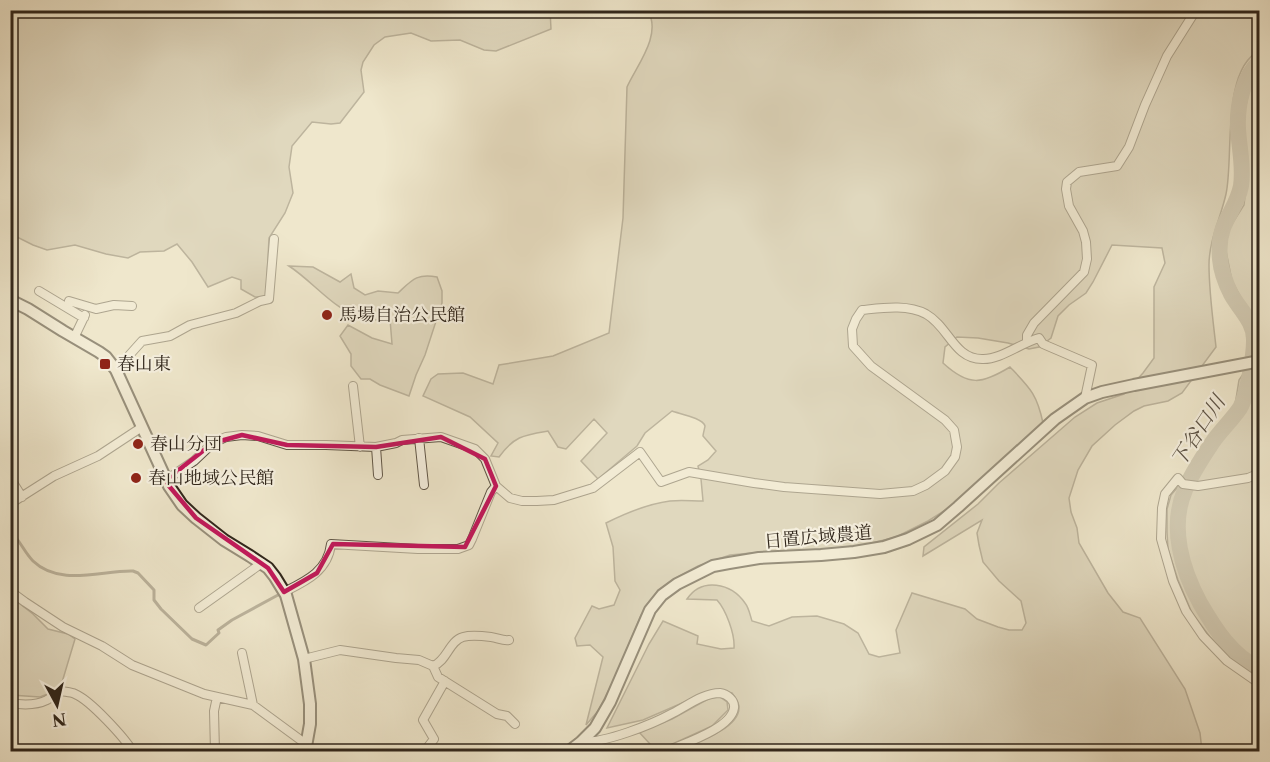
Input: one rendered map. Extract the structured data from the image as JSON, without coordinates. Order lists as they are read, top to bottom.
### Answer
{
  "streets": {
    "street": ["日置広域農道"]
  },
  "water": ["下谷口川"],
  "places": {
    "other": ["馬場自治公民館", "春山分団", "春山地域公民館"],
    "transit": ["春山東"]
  },
  "north": "bottom"
}
